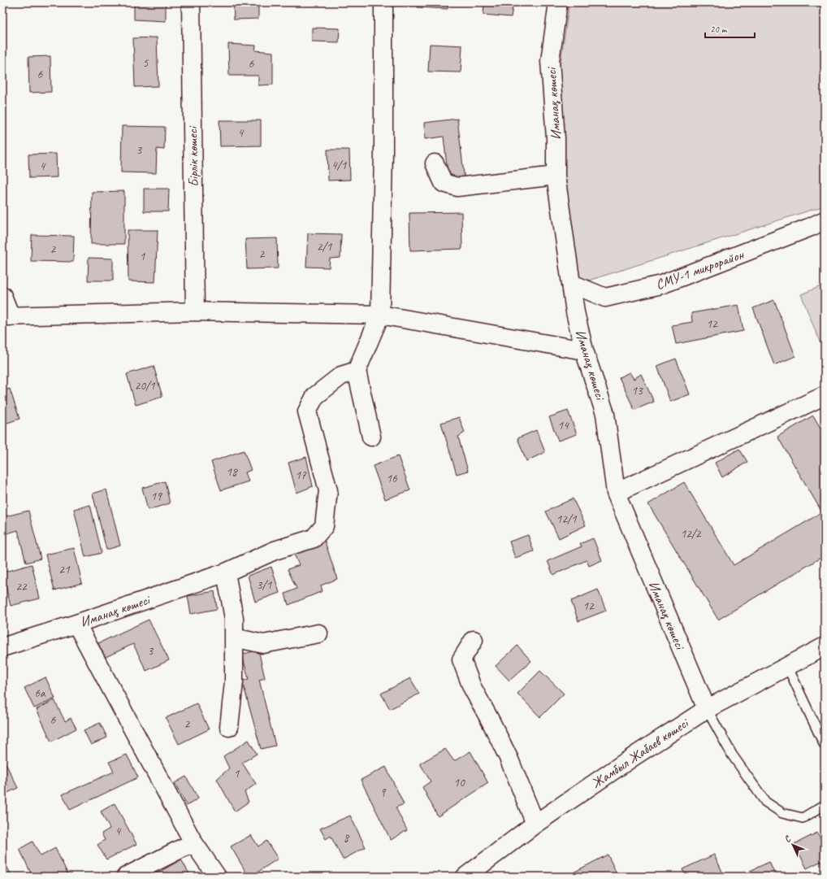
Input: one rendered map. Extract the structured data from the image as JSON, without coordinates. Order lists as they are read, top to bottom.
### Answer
{
  "streets": {
    "street": [
      "Иманақ көшесі",
      "Бірлік көшесі",
      "СМУ-1 микрорайон",
      "Жамбыл Жабаев көшесі"
    ]
  },
  "crossings": [
    ["Иманақ көшесі", "СМУ-1 микрорайон"],
    ["Иманақ көшесі", "Жамбыл Жабаев көшесі"]
  ],
  "house_numbers": [
    "5",
    "6",
    "6",
    "4",
    "3",
    "4/1",
    "4",
    "2/1",
    "2",
    "2",
    "1",
    "12",
    "20/1",
    "13",
    "14",
    "18",
    "17",
    "16",
    "19",
    "12/1",
    "12/2",
    "21",
    "3/1",
    "22",
    "12",
    "3",
    "6а",
    "6",
    "2",
    "1",
    "10",
    "9",
    "4",
    "8"
  ],
  "scale_bar": "20 m",
  "north": "top left"
}
